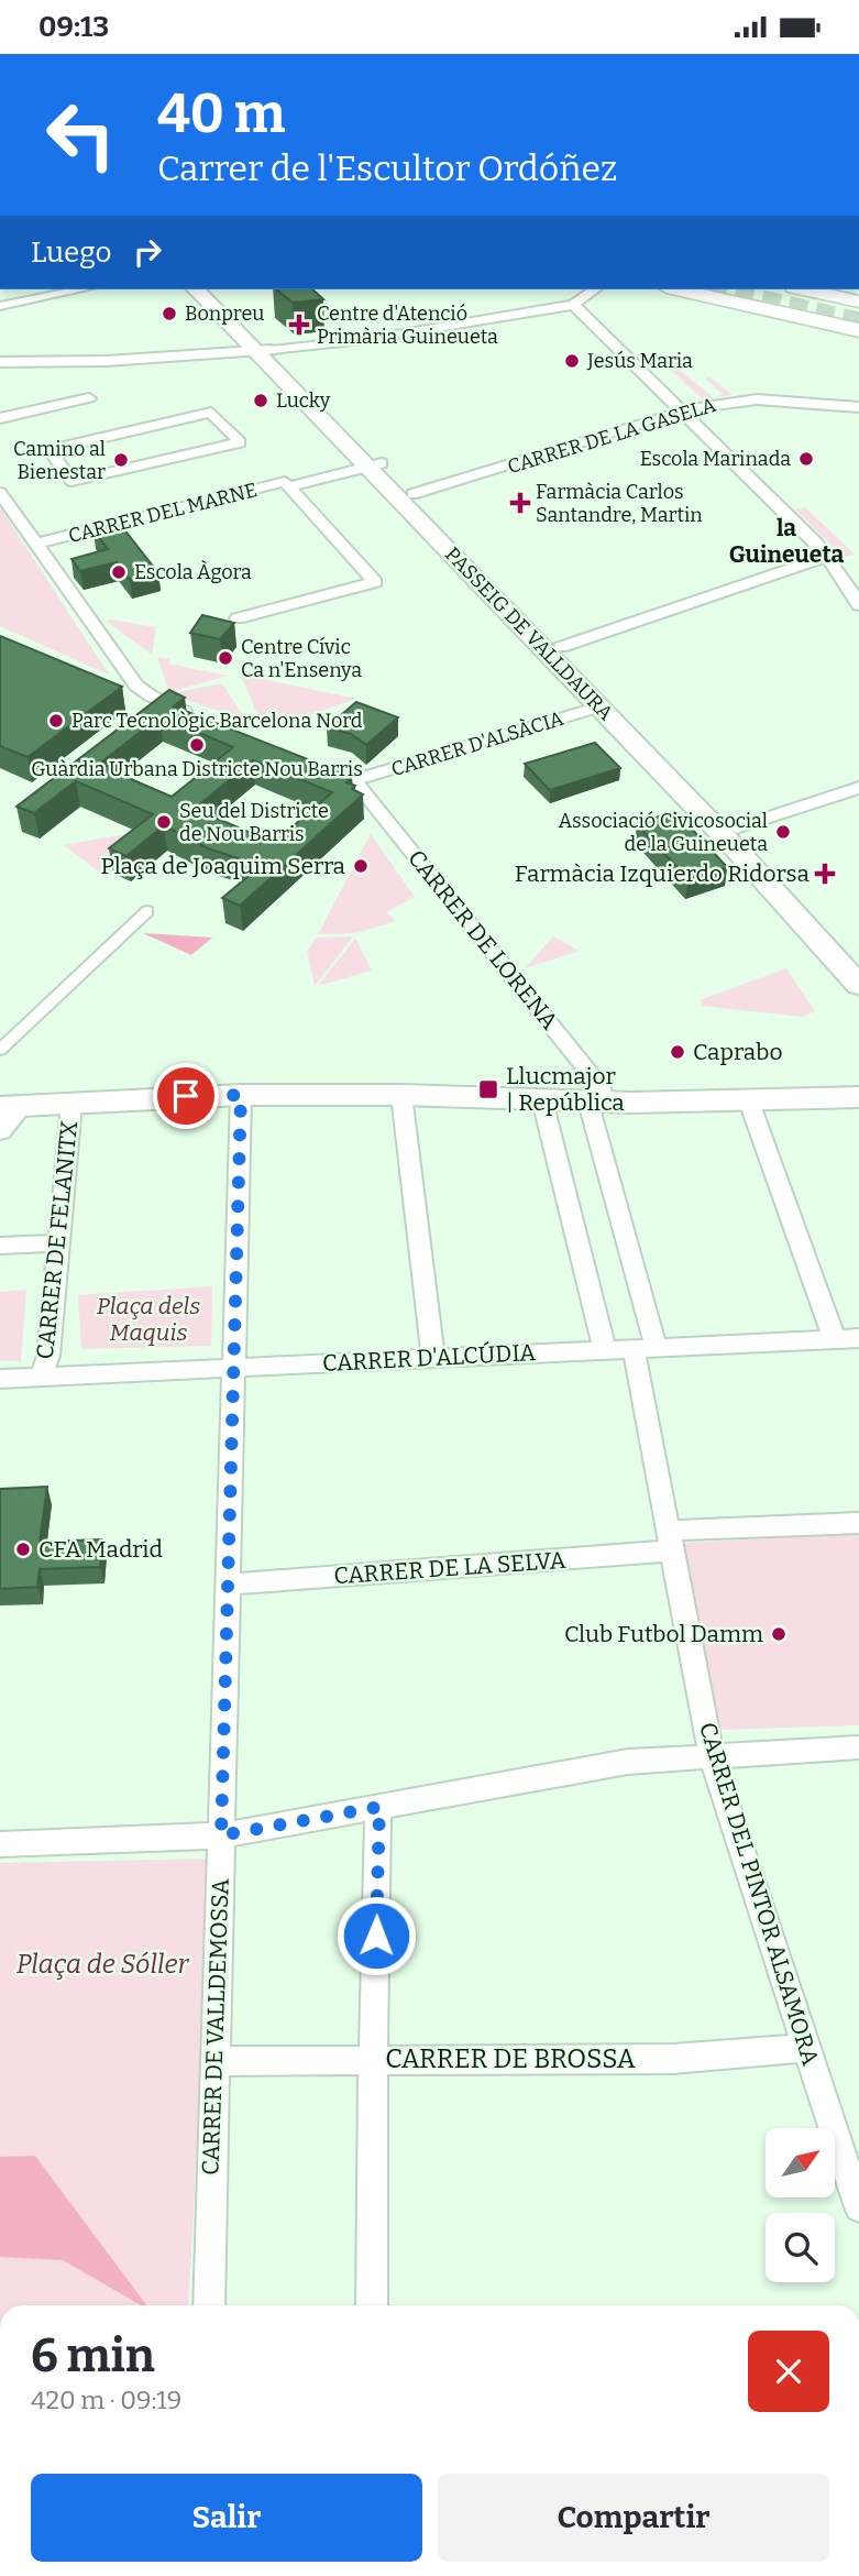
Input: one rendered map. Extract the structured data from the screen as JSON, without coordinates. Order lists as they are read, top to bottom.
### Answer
{
  "streets": {
    "main road": ["PASSEIG DE VALLDAURA"],
    "street": [
      "CARRER DE LA GASELA",
      "CARRER DEL MARNE",
      "CARRER D'ALSÀCIA",
      "CARRER DE LORENA",
      "CARRER DE FELANITX",
      "CARRER D'ALCÚDIA",
      "CARRER DE LA SELVA",
      "CARRER DEL PINTOR ALSAMORA",
      "CARRER DE VALLDEMOSSA",
      "CARRER DE BROSSA"
    ]
  },
  "crossings": [
    ["CARRER DE LA GASELA", "PASSEIG DE VALLDAURA"],
    ["CARRER DEL MARNE", "PASSEIG DE VALLDAURA"],
    ["PASSEIG DE VALLDAURA", "CARRER D'ALSÀCIA"],
    ["CARRER D'ALSÀCIA", "CARRER DE LORENA"],
    ["CARRER DE LORENA", "CARRER D'ALCÚDIA"],
    ["CARRER DE LORENA", "CARRER DEL PINTOR ALSAMORA"],
    ["CARRER DE FELANITX", "CARRER D'ALCÚDIA"],
    ["CARRER D'ALCÚDIA", "CARRER DEL PINTOR ALSAMORA"],
    ["CARRER D'ALCÚDIA", "CARRER DE VALLDEMOSSA"],
    ["CARRER DE LA SELVA", "CARRER DEL PINTOR ALSAMORA"],
    ["CARRER DE LA SELVA", "CARRER DE VALLDEMOSSA"],
    ["CARRER DEL PINTOR ALSAMORA", "CARRER DE BROSSA"],
    ["CARRER DE VALLDEMOSSA", "CARRER DE BROSSA"]
  ],
  "districts": ["la Guineueta"],
  "parks": ["Plaça dels Maquis", "Plaça de Sóller"],
  "places": {
    "other": [
      "Bonpreu",
      "Jesús Maria",
      "Lucky",
      "Escola Marinada",
      "Camino al Bienestar",
      "Escola Àgora",
      "Centre Cívic Ca n'Ensenya",
      "Parc Tecnològic Barcelona Nord",
      "Guàrdia Urbana Districte Nou Barris",
      "Seu del Districte de Nou Barris",
      "Associació Civicosocial de la Guineueta",
      "Plaça de Joaquim Serra",
      "Caprabo",
      "CFA Madrid",
      "Club Futbol Damm"
    ],
    "health": ["Centre d'Atenció Primària Guineueta", "Farmàcia Carlos Santandre, Martin", "Farmàcia Izquierdo Ridorsa"],
    "transit": ["Llucmajor | República"]
  },
  "north": "top right",
  "page": {
    "status": "09:13",
    "turn": ["40 m", "Carrer de l'Escultor Ordóñez"],
    "then": "Luego",
    "heading": ["6 min", "420 m · 09:19"],
    "buttons": ["Salir", "Compartir"]
  }
}
